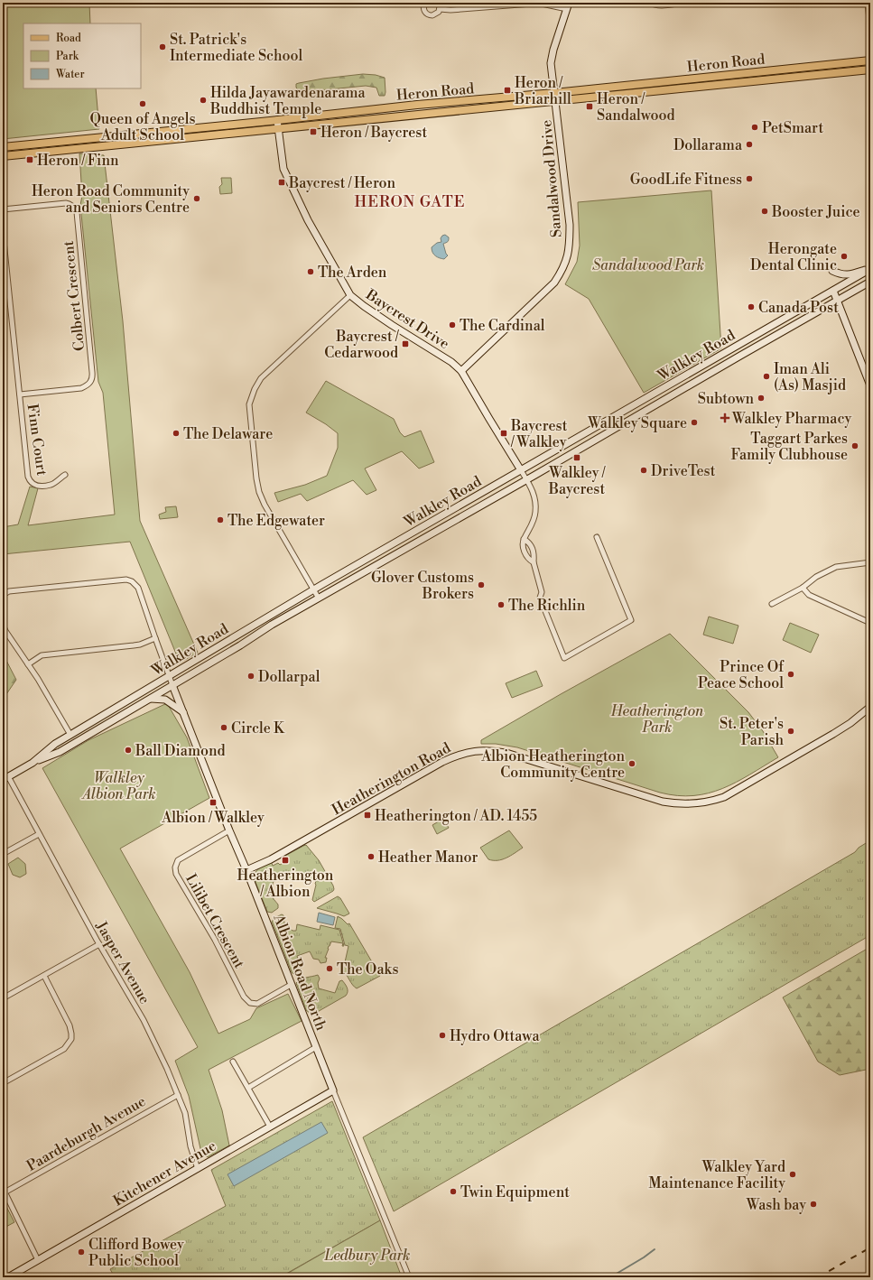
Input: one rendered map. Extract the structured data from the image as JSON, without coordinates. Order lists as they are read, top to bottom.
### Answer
{
  "streets": {
    "main road": ["Heron Road"],
    "street": [
      "Sandalwood Drive",
      "Colbert Crescent",
      "Baycrest Drive",
      "Walkley Road",
      "Finn Court",
      "Heatherington Road",
      "Lilibet Crescent",
      "Jasper Avenue",
      "Albion Road North",
      "Paardeburgh Avenue",
      "Kitchener Avenue"
    ]
  },
  "crossings": [
    ["Heron Road", "Sandalwood Drive"],
    ["Heron Road", "Baycrest Drive"],
    ["Sandalwood Drive", "Baycrest Drive"],
    ["Colbert Crescent", "Finn Court"],
    ["Baycrest Drive", "Walkley Road"],
    ["Walkley Road", "Jasper Avenue"],
    ["Walkley Road", "Albion Road North"],
    ["Heatherington Road", "Albion Road North"],
    ["Lilibet Crescent", "Albion Road North"],
    ["Jasper Avenue", "Paardeburgh Avenue"],
    ["Jasper Avenue", "Kitchener Avenue"],
    ["Albion Road North", "Kitchener Avenue"]
  ],
  "districts": ["HERON GATE"],
  "parks": [
    "Sandalwood Park",
    "Heatherington Park",
    "Walkley Albion Park",
    "Ledbury Park"
  ],
  "places": {
    "other": [
      "St. Patrick's Intermediate School",
      "Hilda Jayawardenarama Buddhist Temple",
      "Queen of Angels Adult School",
      "PetSmart",
      "Dollarama",
      "GoodLife Fitness",
      "Heron Road Community and Seniors Centre",
      "Booster Juice",
      "Herongate Dental Clinic",
      "The Arden",
      "Canada Post",
      "The Cardinal",
      "Iman Ali (As) Masjid",
      "Subtown",
      "Walkley Square",
      "The Delaware",
      "Taggart Parkes Family Clubhouse",
      "DriveTest",
      "The Edgewater",
      "Glover Customs Brokers",
      "The Richlin",
      "Prince Of Peace School",
      "Dollarpal",
      "Circle K",
      "St. Peter's Parish",
      "Ball Diamond",
      "Albion Heatherington Community Centre",
      "Heather Manor",
      "The Oaks",
      "Hydro Ottawa",
      "Walkley Yard Maintenance Facility",
      "Twin Equipment",
      "Wash bay",
      "Clifford Bowey Public School"
    ],
    "transit": [
      "Heron / Briarhill",
      "Heron / Sandalwood",
      "Heron / Baycrest",
      "Heron / Finn",
      "Baycrest / Heron",
      "Baycrest / Cedarwood",
      "Baycrest / Walkley",
      "Walkley / Baycrest",
      "Albion / Walkley",
      "Heatherington / AD. 1455",
      "Heatherington / Albion"
    ],
    "health": ["Walkley Pharmacy"]
  },
  "legend": ["Road", "Park", "Water"]
}
